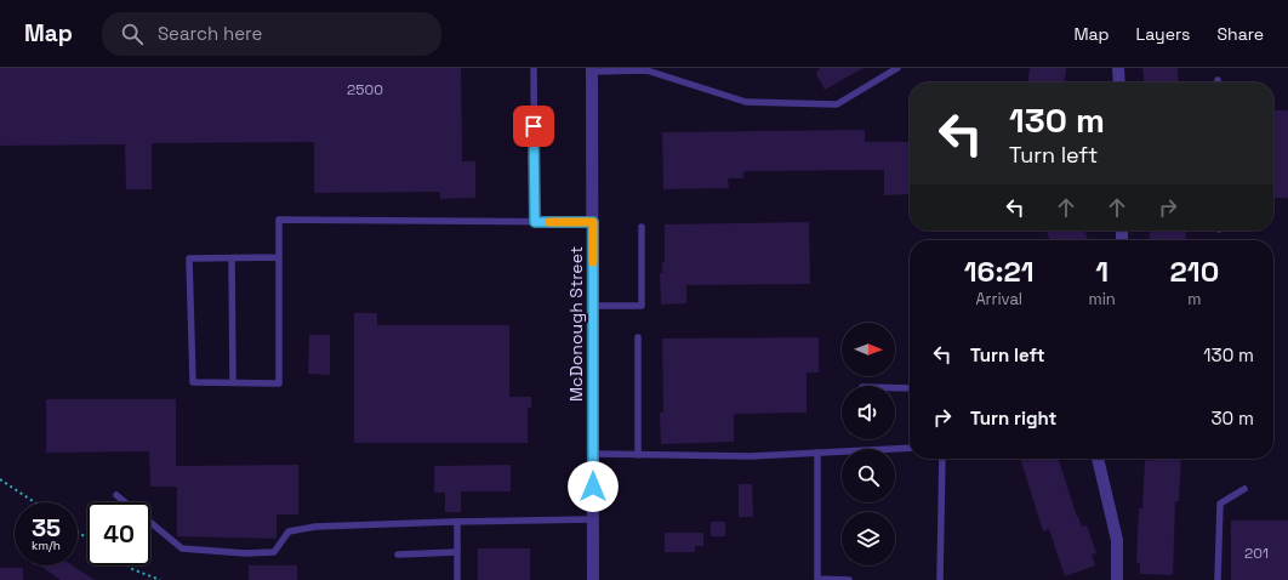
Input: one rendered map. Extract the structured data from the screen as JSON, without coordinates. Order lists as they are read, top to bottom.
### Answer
{
  "streets": {
    "street": ["McDonough Street"]
  },
  "house_numbers": ["2500", "201"],
  "north": "right",
  "page": {
    "header": "Map",
    "search": "Search here",
    "nav": ["Map", "Layers", "Share"],
    "turn": ["130 m", "Turn left"],
    "eta": [
      "16:21",
      "Arrival",
      "1",
      "min",
      "210",
      "m"
    ],
    "list": [
      {
        "name": "Turn left",
        "value": "130 m"
      },
      {
        "name": "Turn right",
        "value": "30 m"
      }
    ],
    "speed": "35 km/h",
    "limit": "40"
  }
}
